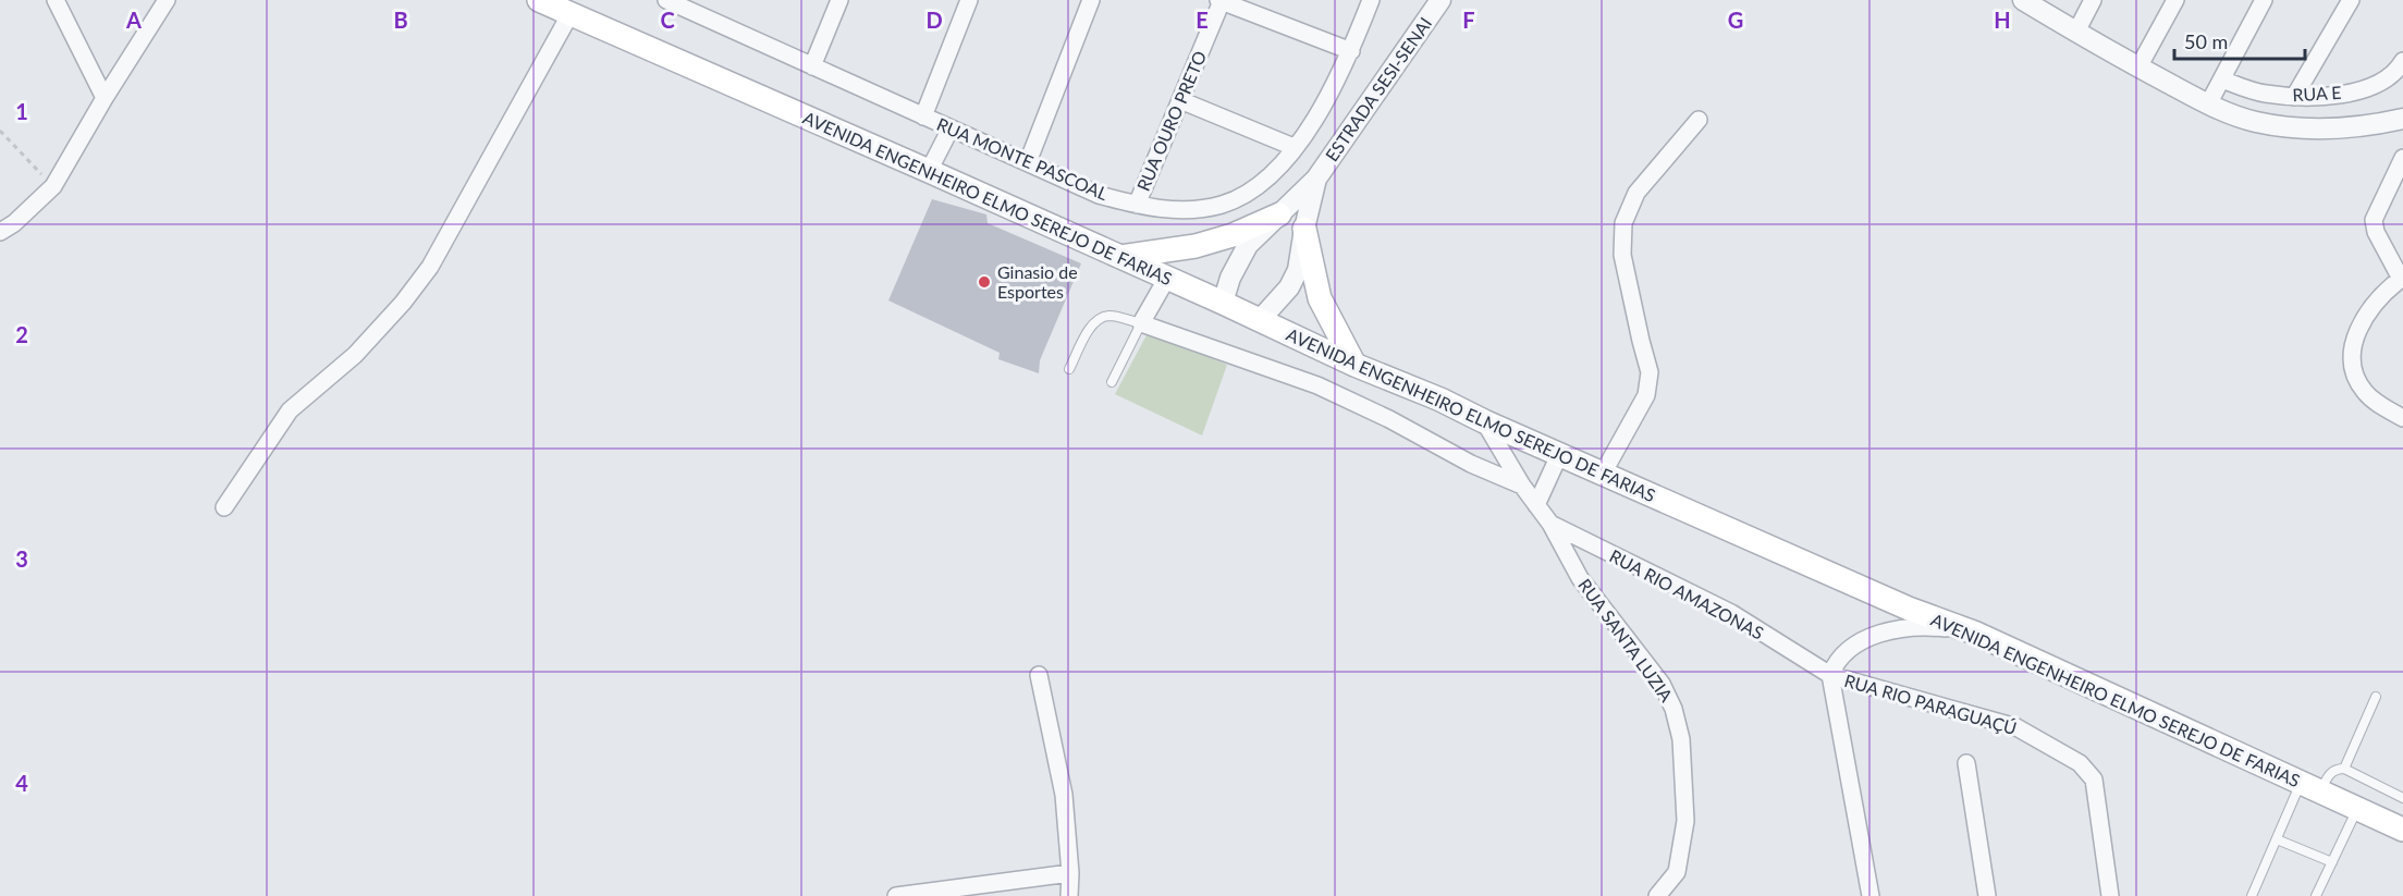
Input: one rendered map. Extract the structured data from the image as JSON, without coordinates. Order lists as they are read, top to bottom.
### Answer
{
  "streets": {
    "main road": ["AVENIDA ENGENHEIRO ELMO SEREJO DE FARIAS"],
    "street": [
      "ESTRADA SESI-SENAI",
      "RUA E",
      "RUA OURO PRETO",
      "RUA MONTE PASCOAL",
      "RUA RIO AMAZONAS",
      "RUA SANTA LUZIA",
      "RUA RIO PARAGUAÇÚ"
    ]
  },
  "crossings": [
    ["ESTRADA SESI-SENAI", "AVENIDA ENGENHEIRO ELMO SEREJO DE FARIAS"],
    ["RUA OURO PRETO", "RUA MONTE PASCOAL"],
    ["RUA RIO AMAZONAS", "RUA SANTA LUZIA"],
    ["RUA RIO AMAZONAS", "RUA RIO PARAGUAÇÚ"]
  ],
  "places": ["Ginasio de Esportes"],
  "scale_bar": "50 m",
  "grid": {
    "columns": [
      "A",
      "B",
      "C",
      "D",
      "E",
      "F",
      "G",
      "H"
    ],
    "rows": [
      "1",
      "2",
      "3",
      "4"
    ]
  }
}
